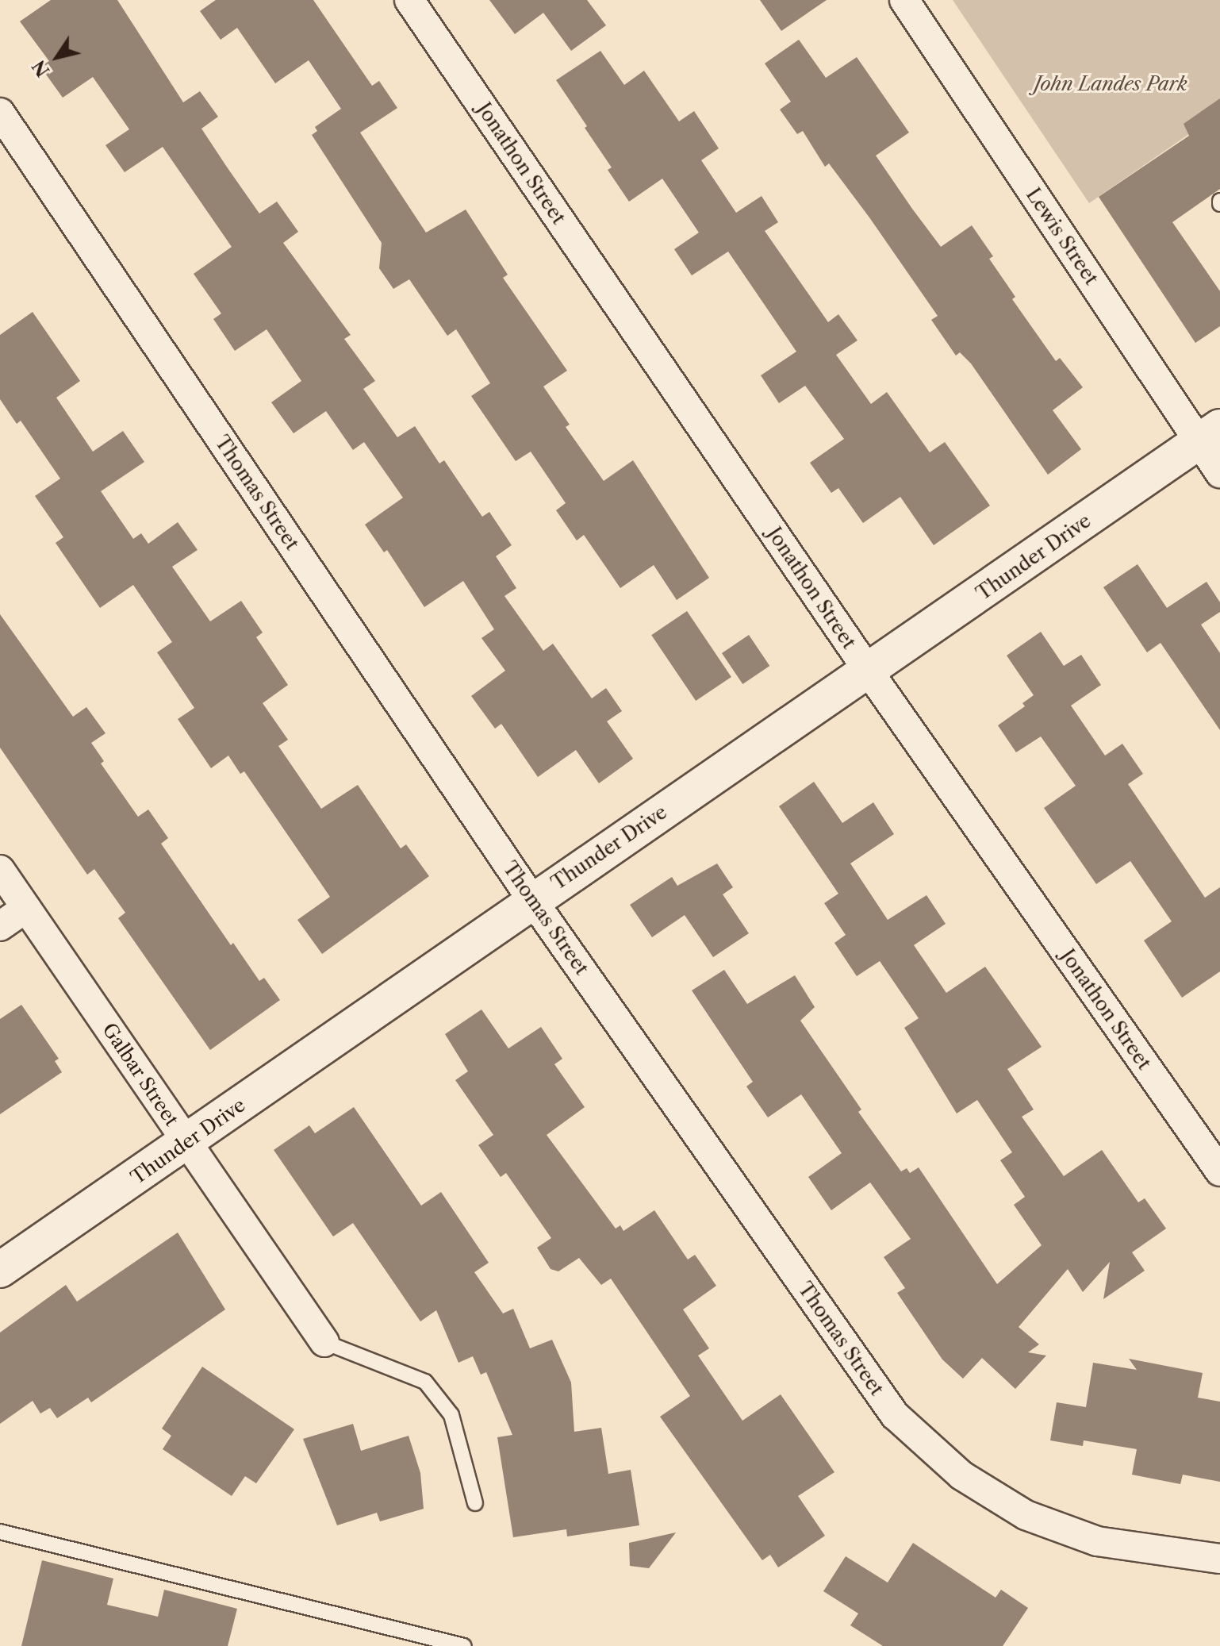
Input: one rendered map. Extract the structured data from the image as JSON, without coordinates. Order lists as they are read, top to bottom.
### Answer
{
  "streets": {
    "street": [
      "Jonathon Street",
      "Lewis Street",
      "Thomas Street",
      "Thunder Drive",
      "Galbar Street"
    ]
  },
  "crossings": [
    ["Jonathon Street", "Thunder Drive"],
    ["Lewis Street", "Thunder Drive"],
    ["Thomas Street", "Thunder Drive"],
    ["Thunder Drive", "Galbar Street"]
  ],
  "parks": ["John Landes Park"],
  "north": "bottom left"
}
